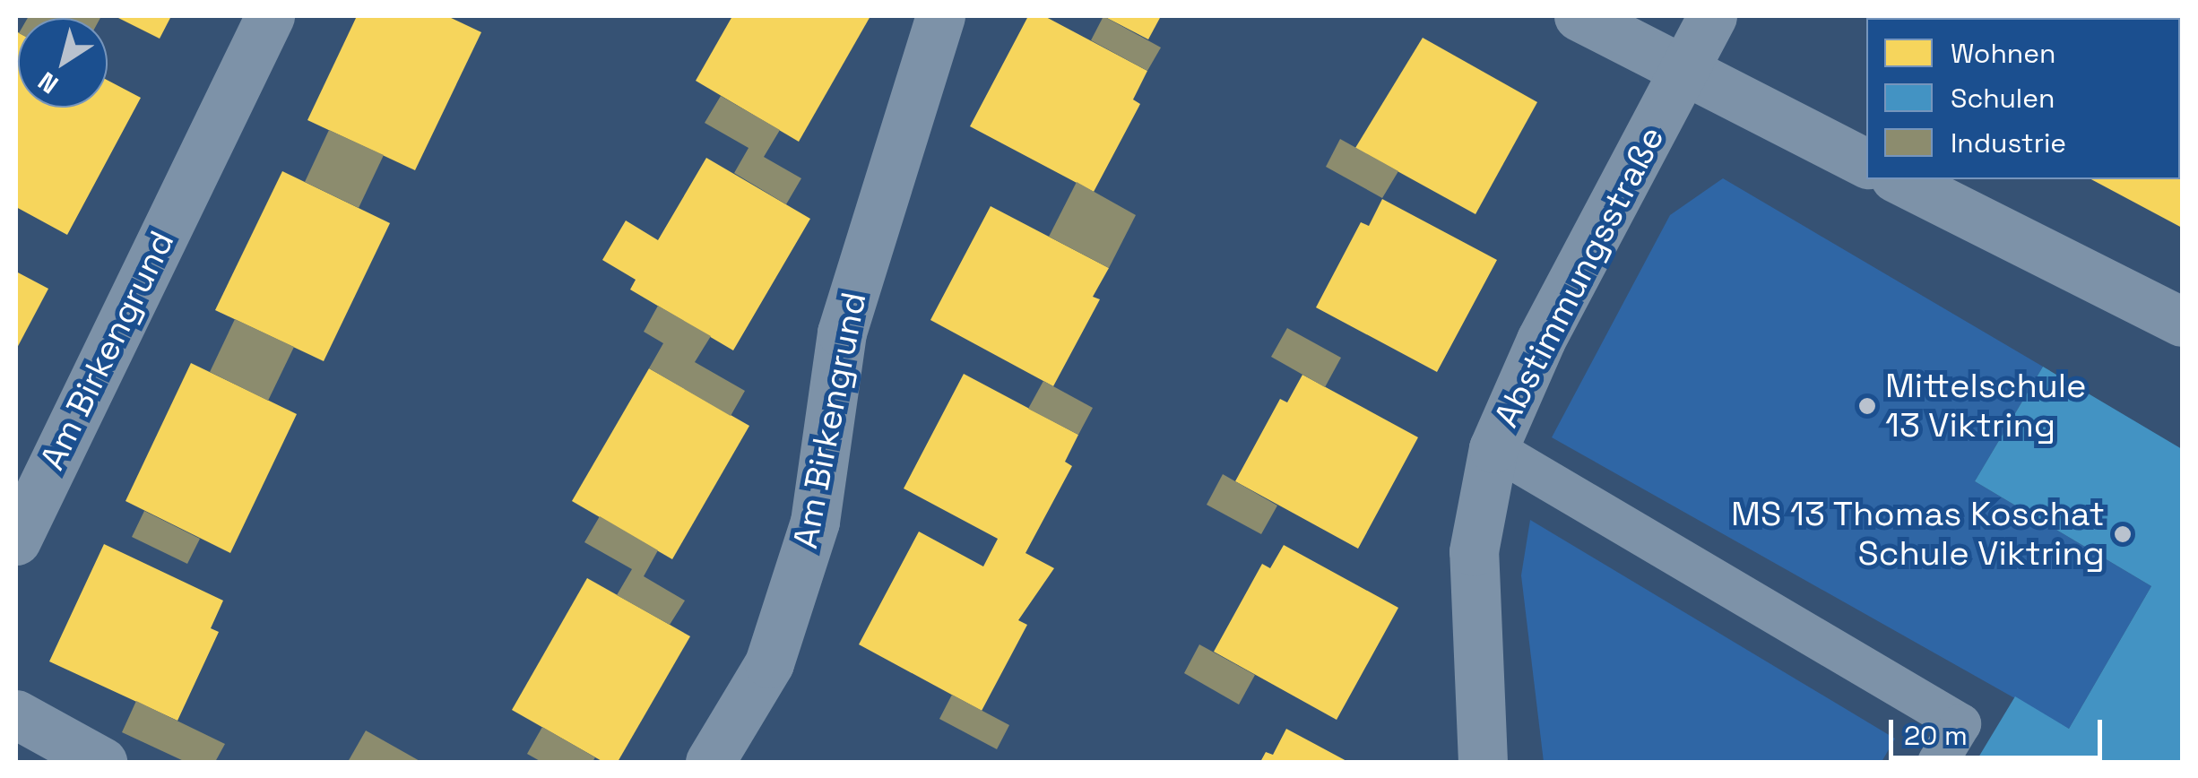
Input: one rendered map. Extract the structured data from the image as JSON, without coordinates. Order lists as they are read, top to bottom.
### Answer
{
  "streets": {
    "street": ["Abstimmungsstraße", "Am Birkengrund"]
  },
  "places": ["Mittelschule 13 Viktring", "MS 13 Thomas Koschat Schule Viktring"],
  "legend": ["Wohnen", "Schulen", "Industrie"],
  "scale_bar": "20 m",
  "north": "bottom left"
}
